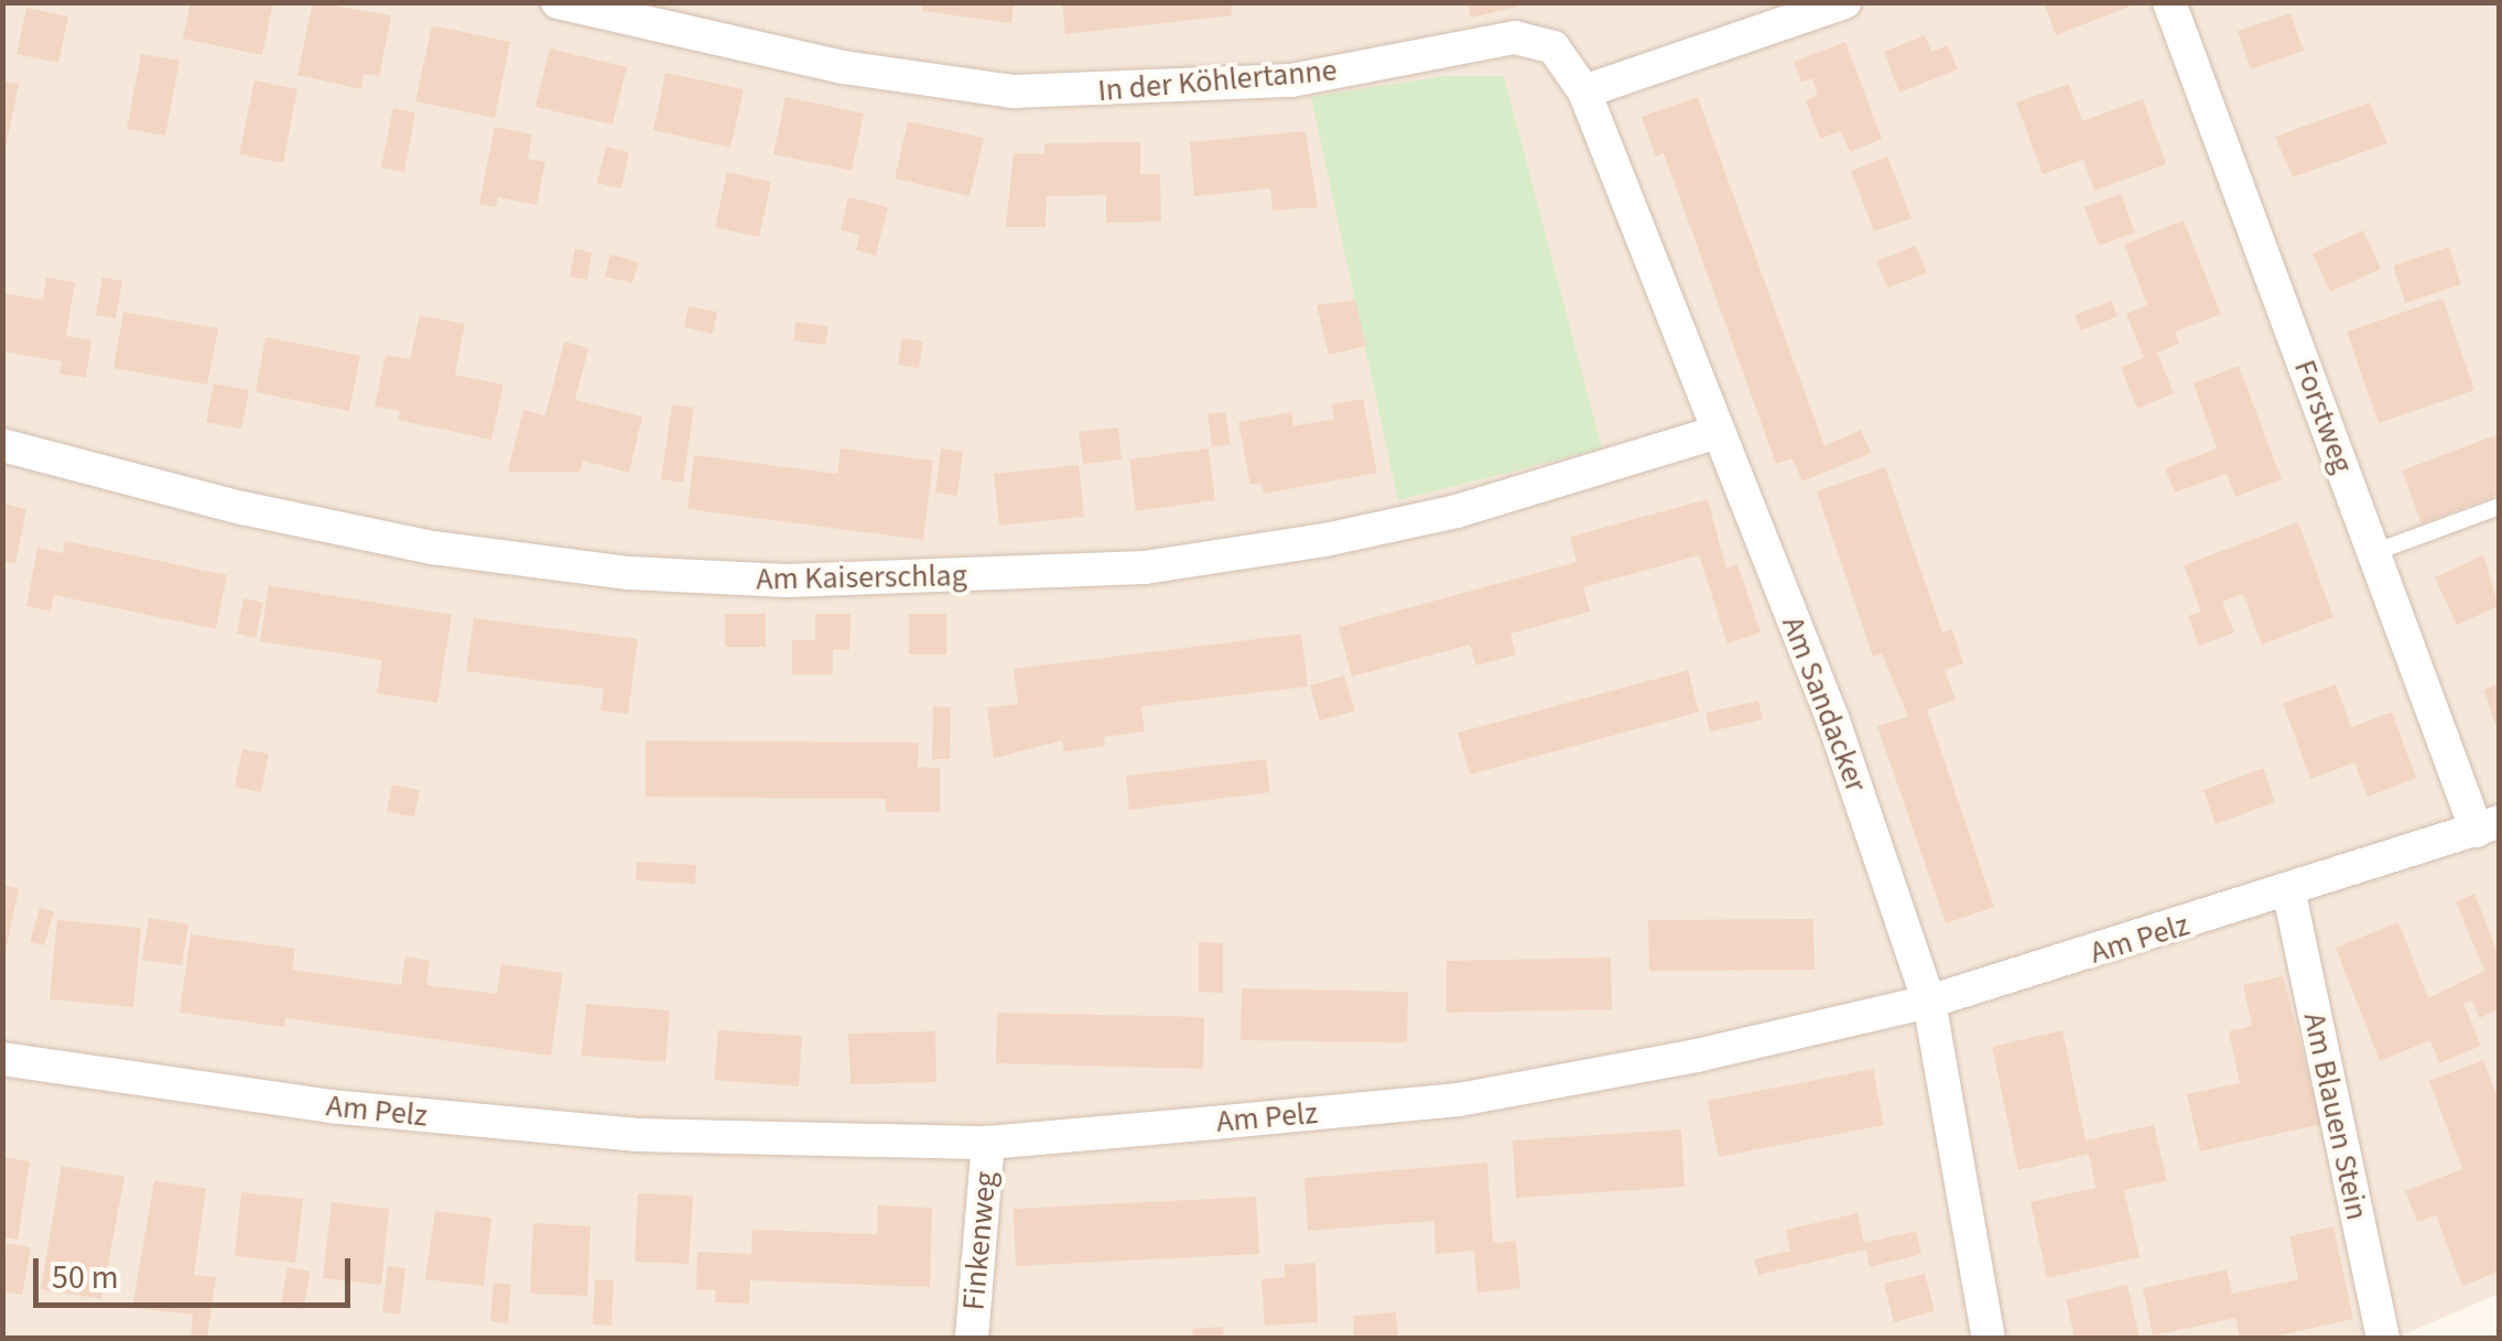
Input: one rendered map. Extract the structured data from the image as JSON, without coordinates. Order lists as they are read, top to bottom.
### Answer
{
  "streets": {
    "street": [
      "In der Köhlertanne",
      "Forstweg",
      "Am Kaiserschlag",
      "Am Sandacker",
      "Am Pelz",
      "Am Blauen Stein",
      "Finkenweg"
    ]
  },
  "crossings": [
    ["In der Köhlertanne", "Am Sandacker"],
    ["Forstweg", "Am Pelz"],
    ["Am Kaiserschlag", "Am Sandacker"],
    ["Am Sandacker", "Am Pelz"],
    ["Am Pelz", "Am Blauen Stein"],
    ["Am Pelz", "Finkenweg"]
  ],
  "scale_bar": "50 m"
}
